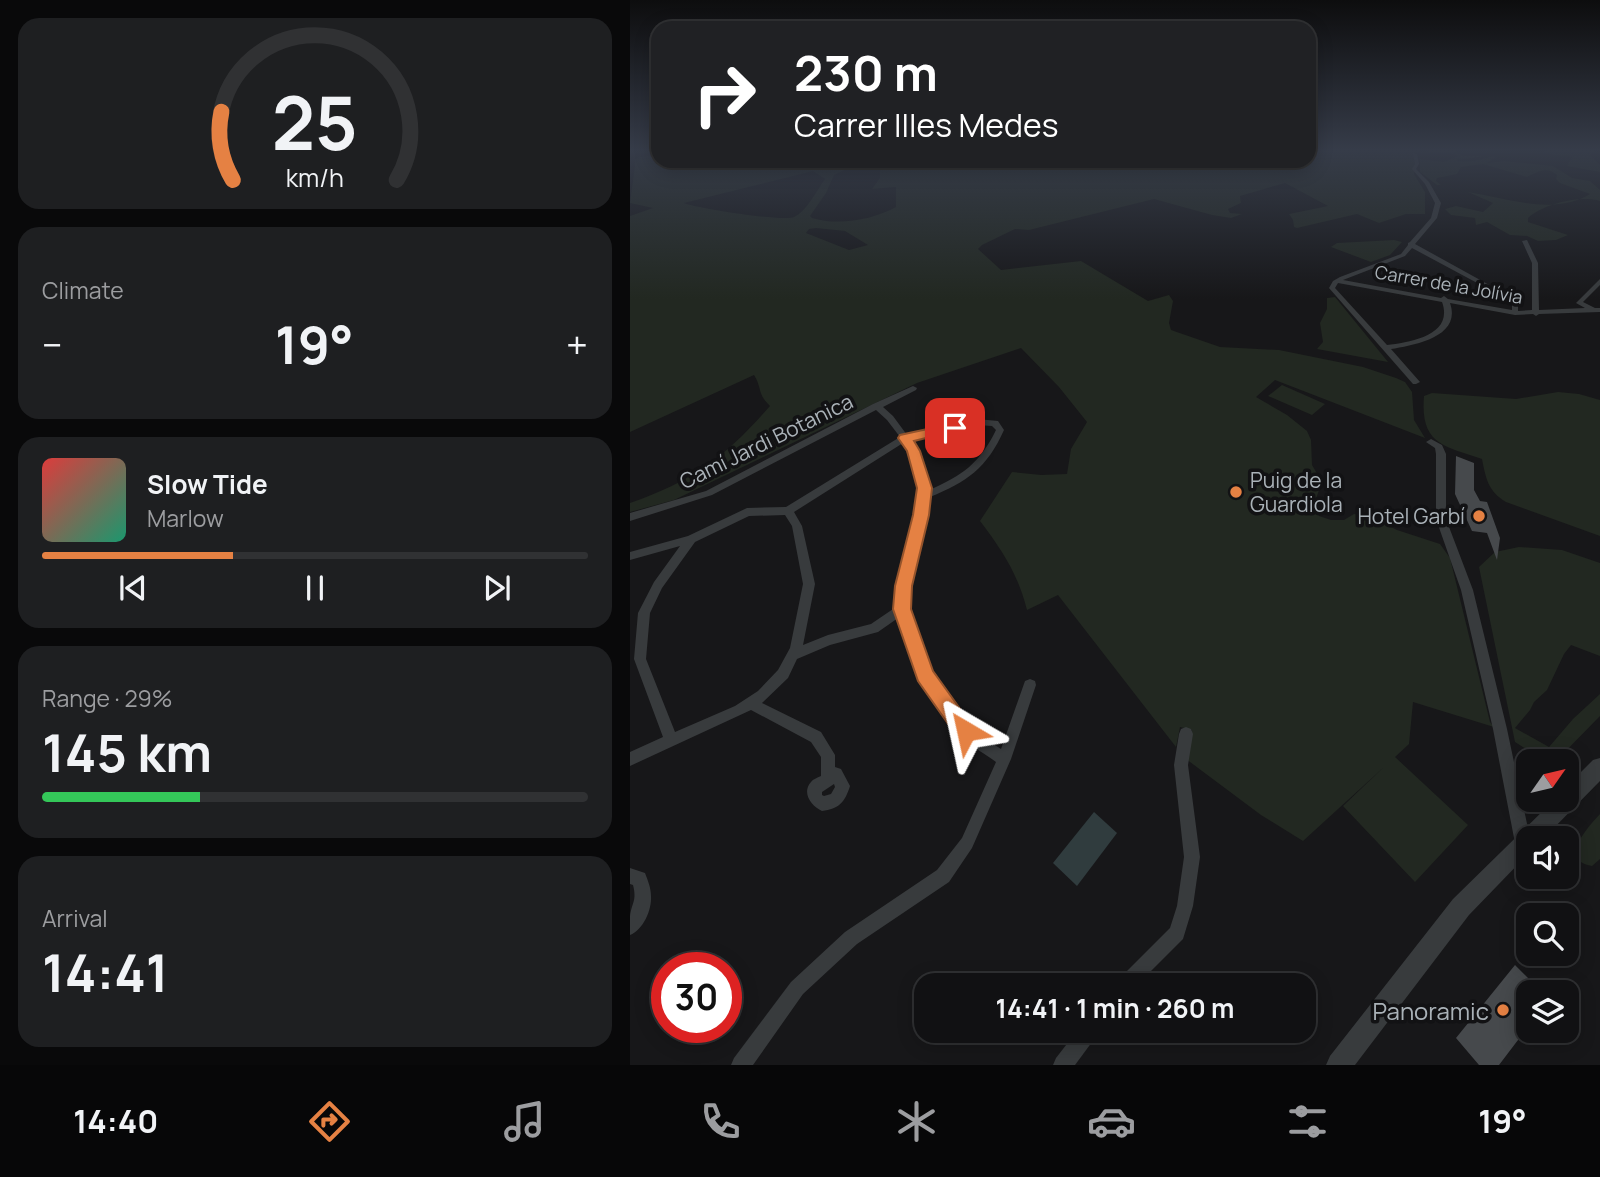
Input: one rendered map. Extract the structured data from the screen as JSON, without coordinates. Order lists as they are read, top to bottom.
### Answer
{
  "streets": {
    "street": ["Carrer de la Jolívia", "Camí Jardi Botanica"]
  },
  "places": ["Puig de la Guardiola", "Hotel Garbí", "Panoramic"],
  "north": "top right",
  "page": {
    "turn": ["230 m", "Carrer Illes Medes"],
    "tile": [
      "Climate",
      ["Range · 29%", "145 km"],
      ["Arrival", "14:41"]
    ],
    "heat": ["−", "19°", "+"],
    "song": ["Slow Tide", "Marlow"],
    "limit": "30",
    "trip": "14:41 · 1 min · 260 m",
    "tabs": ["14:40", "19°"],
    "gauge": ["25", "km/h"]
  }
}
